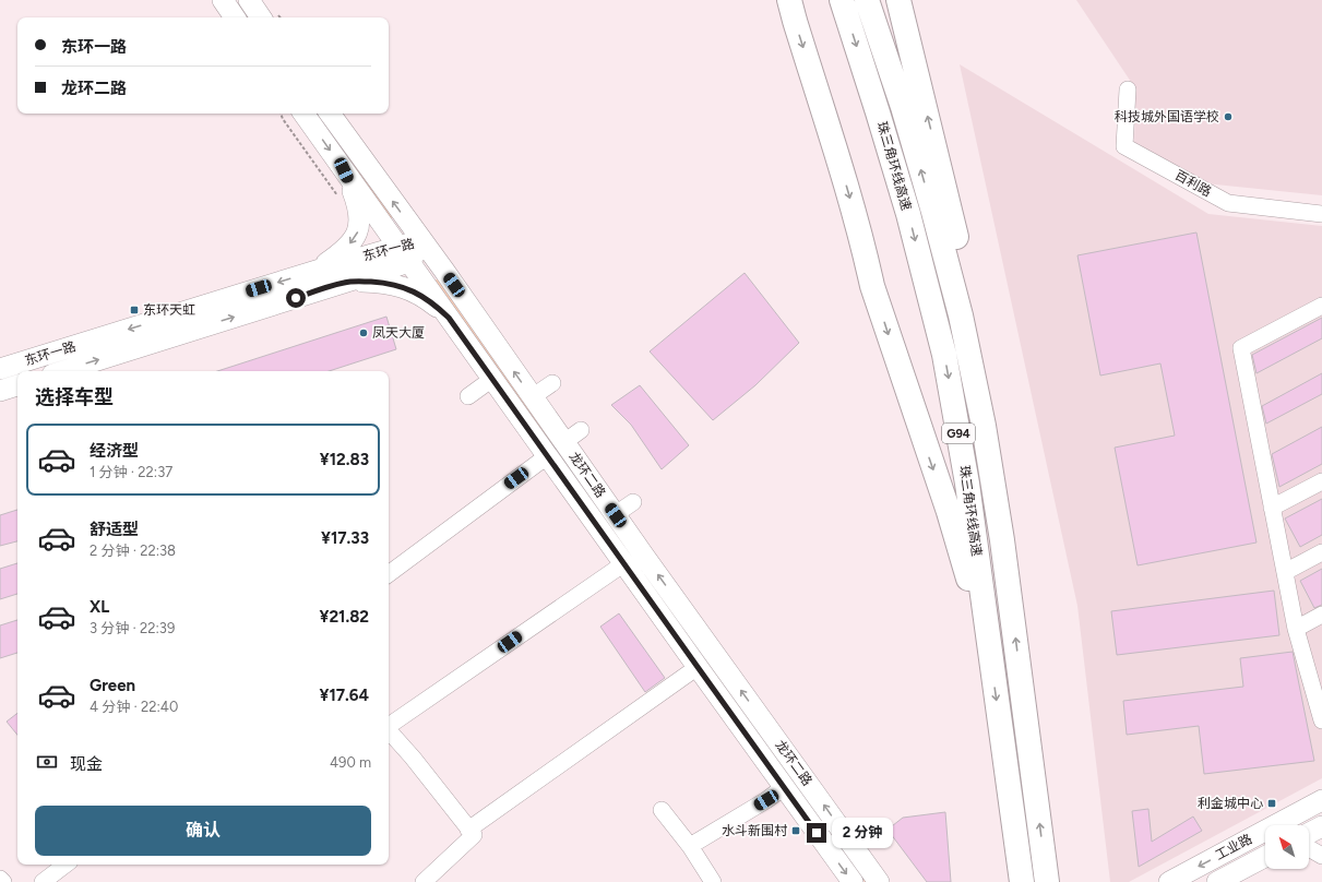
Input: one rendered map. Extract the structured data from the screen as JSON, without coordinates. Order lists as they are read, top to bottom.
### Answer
{
  "streets": {
    "highway": ["珠三角环线高速", "G94"],
    "main road": ["东环一路", "龙环二路", "工业路"],
    "street": ["百利路"]
  },
  "crossings": [
    ["东环一路", "龙环二路"]
  ],
  "places": {
    "other": ["科技城外国语学校", "凤天大厦"],
    "transit": ["东环天虹", "利金城中心", "水斗新围村"]
  },
  "north": "top left",
  "page": {
    "banner": ["东环一路", "龙环二路"],
    "heading": "选择车型",
    "list": [
      {
        "name": "经济型",
        "note": "1 分钟 · 22:37",
        "value": "¥12.83"
      },
      {
        "name": "舒适型",
        "note": "2 分钟 · 22:38",
        "value": "¥17.33"
      },
      {
        "name": "XL",
        "note": "3 分钟 · 22:39",
        "value": "¥21.82"
      },
      {
        "name": "Green",
        "note": "4 分钟 · 22:40",
        "value": "¥17.64"
      }
    ],
    "pay": ["现金", "490 m"],
    "buttons": "确认",
    "bubble": "2 分钟"
  }
}
